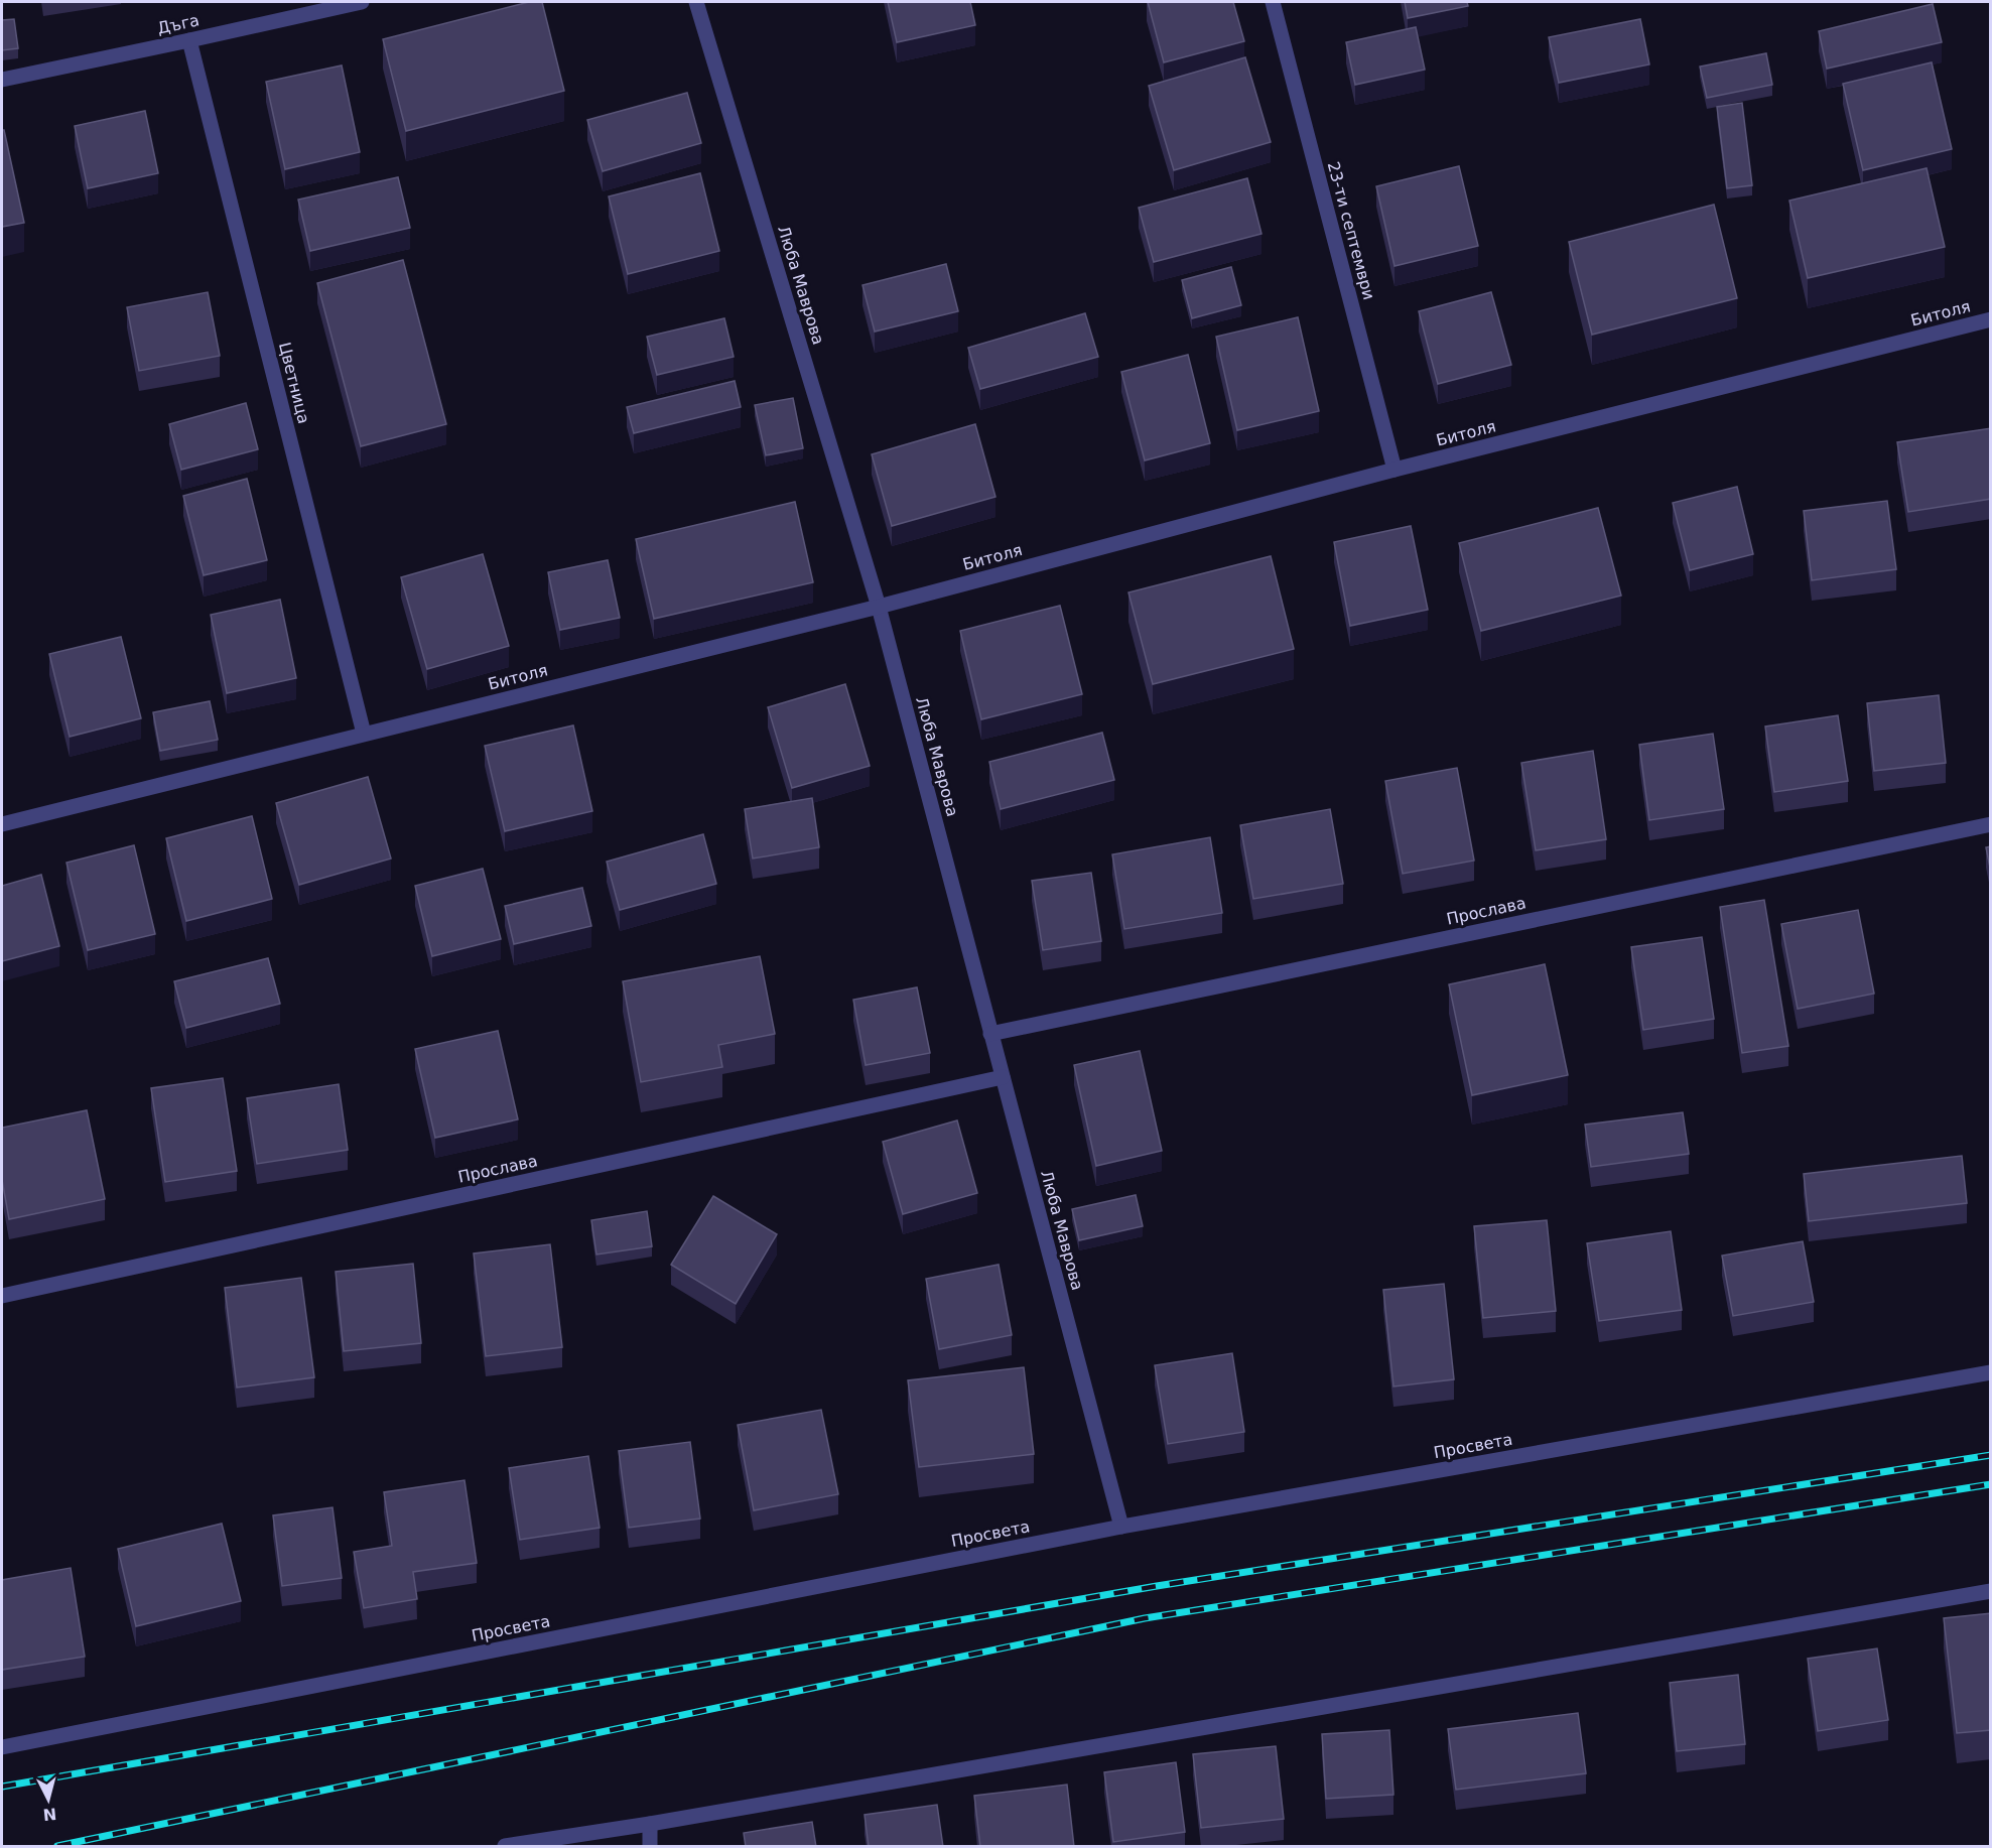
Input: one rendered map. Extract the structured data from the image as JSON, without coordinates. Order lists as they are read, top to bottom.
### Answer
{
  "streets": {
    "street": [
      "Дъга",
      "23-ти септември",
      "Люба Маврова",
      "Битоля",
      "Цветница",
      "Прослава",
      "Просвета"
    ]
  },
  "crossings": [
    ["Дъга", "Цветница"],
    ["23-ти септември", "Битоля"],
    ["Люба Маврова", "Битоля"],
    ["Люба Маврова", "Прослава"],
    ["Люба Маврова", "Просвета"],
    ["Битоля", "Цветница"]
  ],
  "north": "bottom"
}
